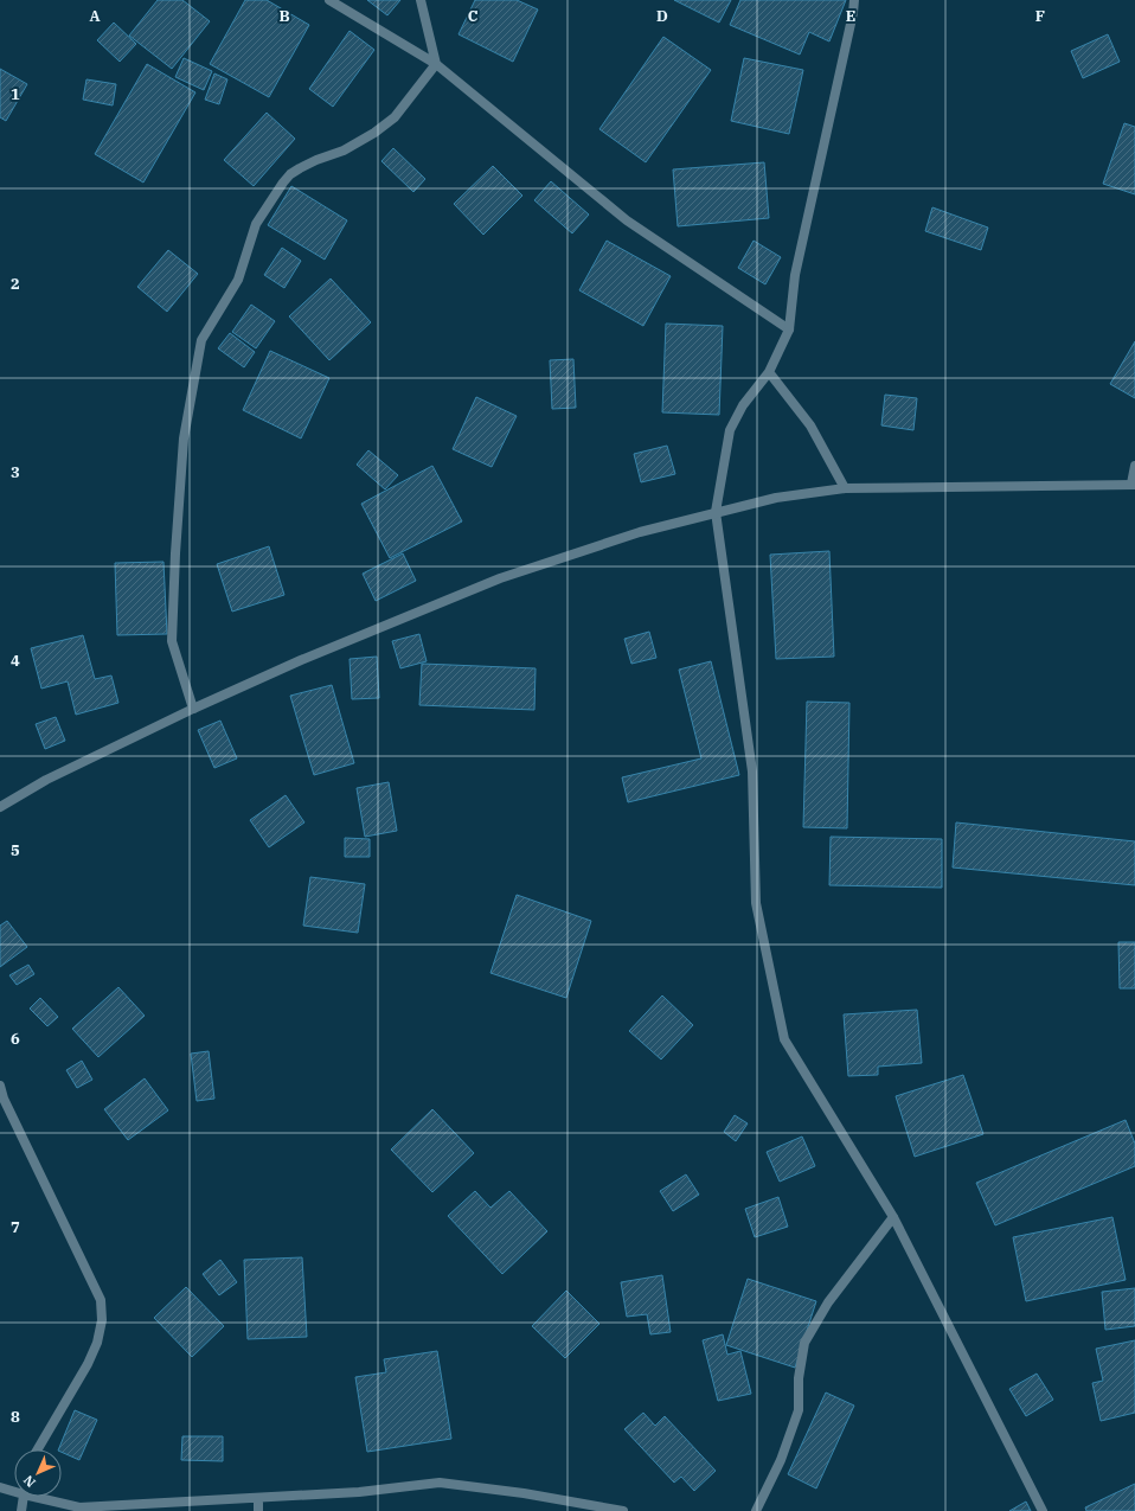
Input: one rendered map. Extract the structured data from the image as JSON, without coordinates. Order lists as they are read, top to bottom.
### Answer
{
  "north": "bottom left",
  "grid": {
    "columns": [
      "A",
      "B",
      "C",
      "D",
      "E",
      "F"
    ],
    "rows": [
      "1",
      "2",
      "3",
      "4",
      "5",
      "6",
      "7",
      "8"
    ]
  }
}
